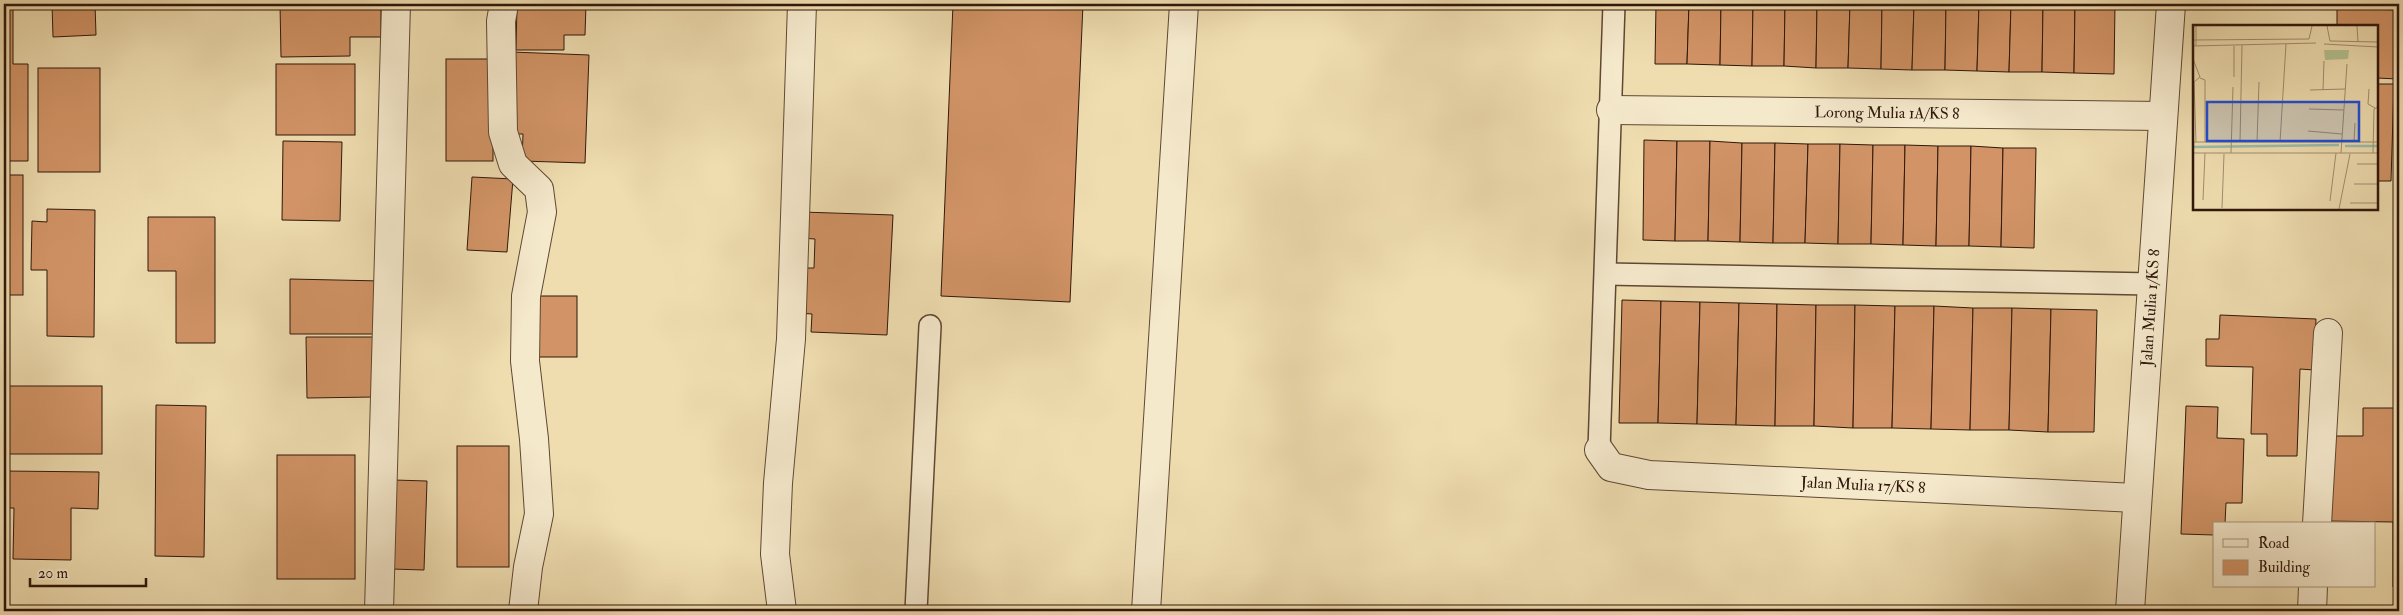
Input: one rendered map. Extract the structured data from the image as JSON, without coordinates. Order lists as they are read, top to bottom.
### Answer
{
  "streets": {
    "street": ["Lorong Mulia 1A/KS 8", "Jalan Mulia 1/KS 8", "Jalan Mulia 17/KS 8"]
  },
  "crossings": [
    ["Lorong Mulia 1A/KS 8", "Jalan Mulia 1/KS 8"],
    ["Jalan Mulia 1/KS 8", "Jalan Mulia 17/KS 8"]
  ],
  "legend": ["Road", "Building"],
  "scale_bar": "20 m"
}
